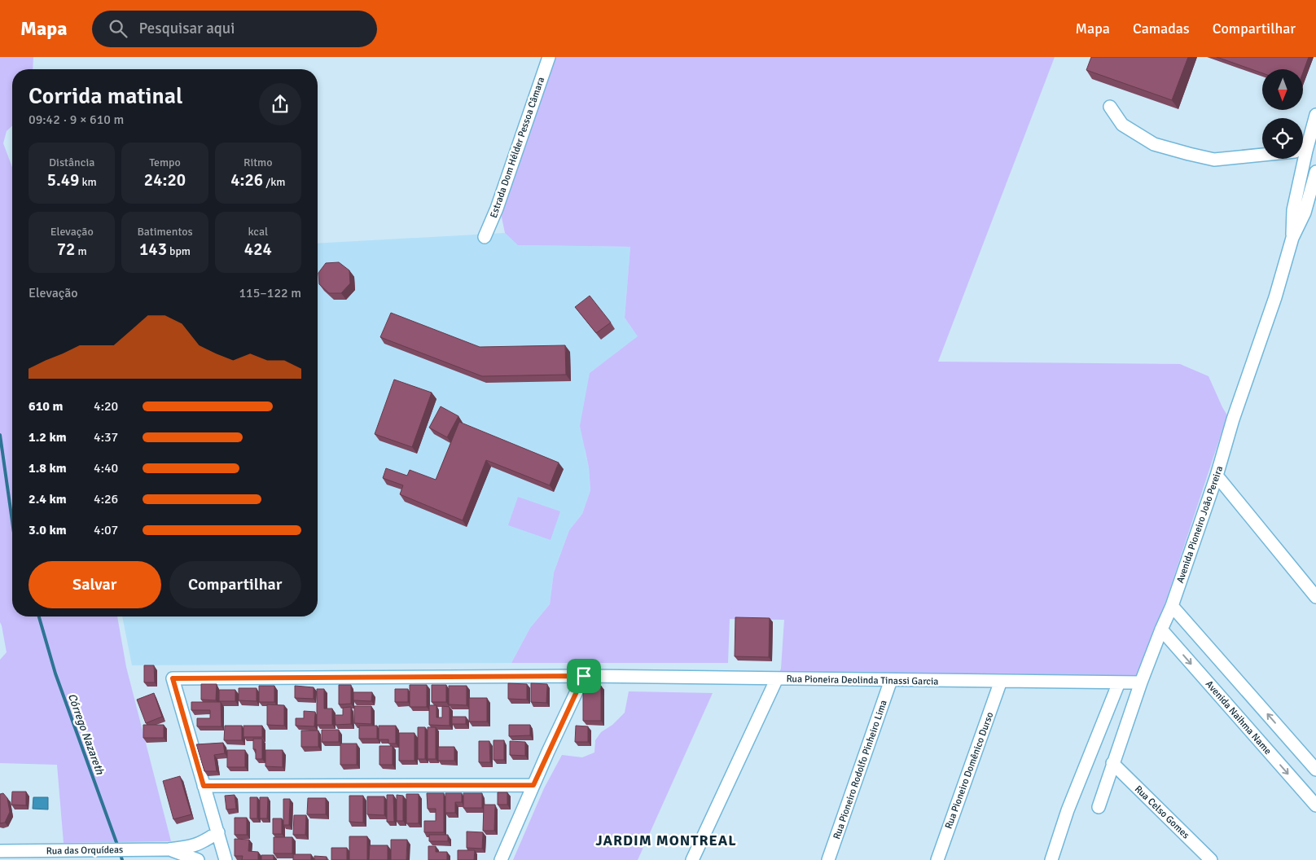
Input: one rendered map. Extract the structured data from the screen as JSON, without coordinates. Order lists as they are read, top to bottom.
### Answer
{
  "streets": {
    "street": [
      "Estrada Dom Hélder Pessoa Câmara",
      "Avenida Pioneiro João Pereira",
      "Rua Pioneira Deolinda Tinassi Garcia",
      "Avenida Naihma Name",
      "Rua Pioneiro Rodolfo Pinheiro Lima",
      "Rua Pioneiro Domênico Durso",
      "Rua Celso Gomes",
      "Rua das Orquídeas"
    ]
  },
  "crossings": [
    ["Avenida Pioneiro João Pereira", "Rua Pioneira Deolinda Tinassi Garcia"],
    ["Avenida Pioneiro João Pereira", "Avenida Naihma Name"],
    ["Avenida Pioneiro João Pereira", "Rua Celso Gomes"],
    ["Rua Pioneira Deolinda Tinassi Garcia", "Rua Pioneiro Rodolfo Pinheiro Lima"],
    ["Rua Pioneira Deolinda Tinassi Garcia", "Rua Pioneiro Domênico Durso"]
  ],
  "districts": ["JARDIM MONTREAL"],
  "water": ["Córrego Nazareth"],
  "north": "bottom",
  "page": {
    "header": "Mapa",
    "search": "Pesquisar aqui",
    "nav": ["Mapa", "Camadas", "Compartilhar"],
    "heading": ["Corrida matinal", "09:42 · 9 × 610 m"],
    "stats": [
      ["Distância", "5.49 km"],
      ["Tempo", "24:20"],
      ["Ritmo", "4:26 /km"],
      ["Elevação", "72 m"],
      ["Batimentos", "143 bpm"],
      ["kcal", "424"]
    ],
    "chart": ["Elevação", "115–122 m"],
    "list": [
      {
        "name": "610 m",
        "note": "4:20"
      },
      {
        "name": "1.2 km",
        "note": "4:37"
      },
      {
        "name": "1.8 km",
        "note": "4:40"
      },
      {
        "name": "2.4 km",
        "note": "4:26"
      },
      {
        "name": "3.0 km",
        "note": "4:07"
      }
    ],
    "buttons": ["Salvar", "Compartilhar"]
  }
}
